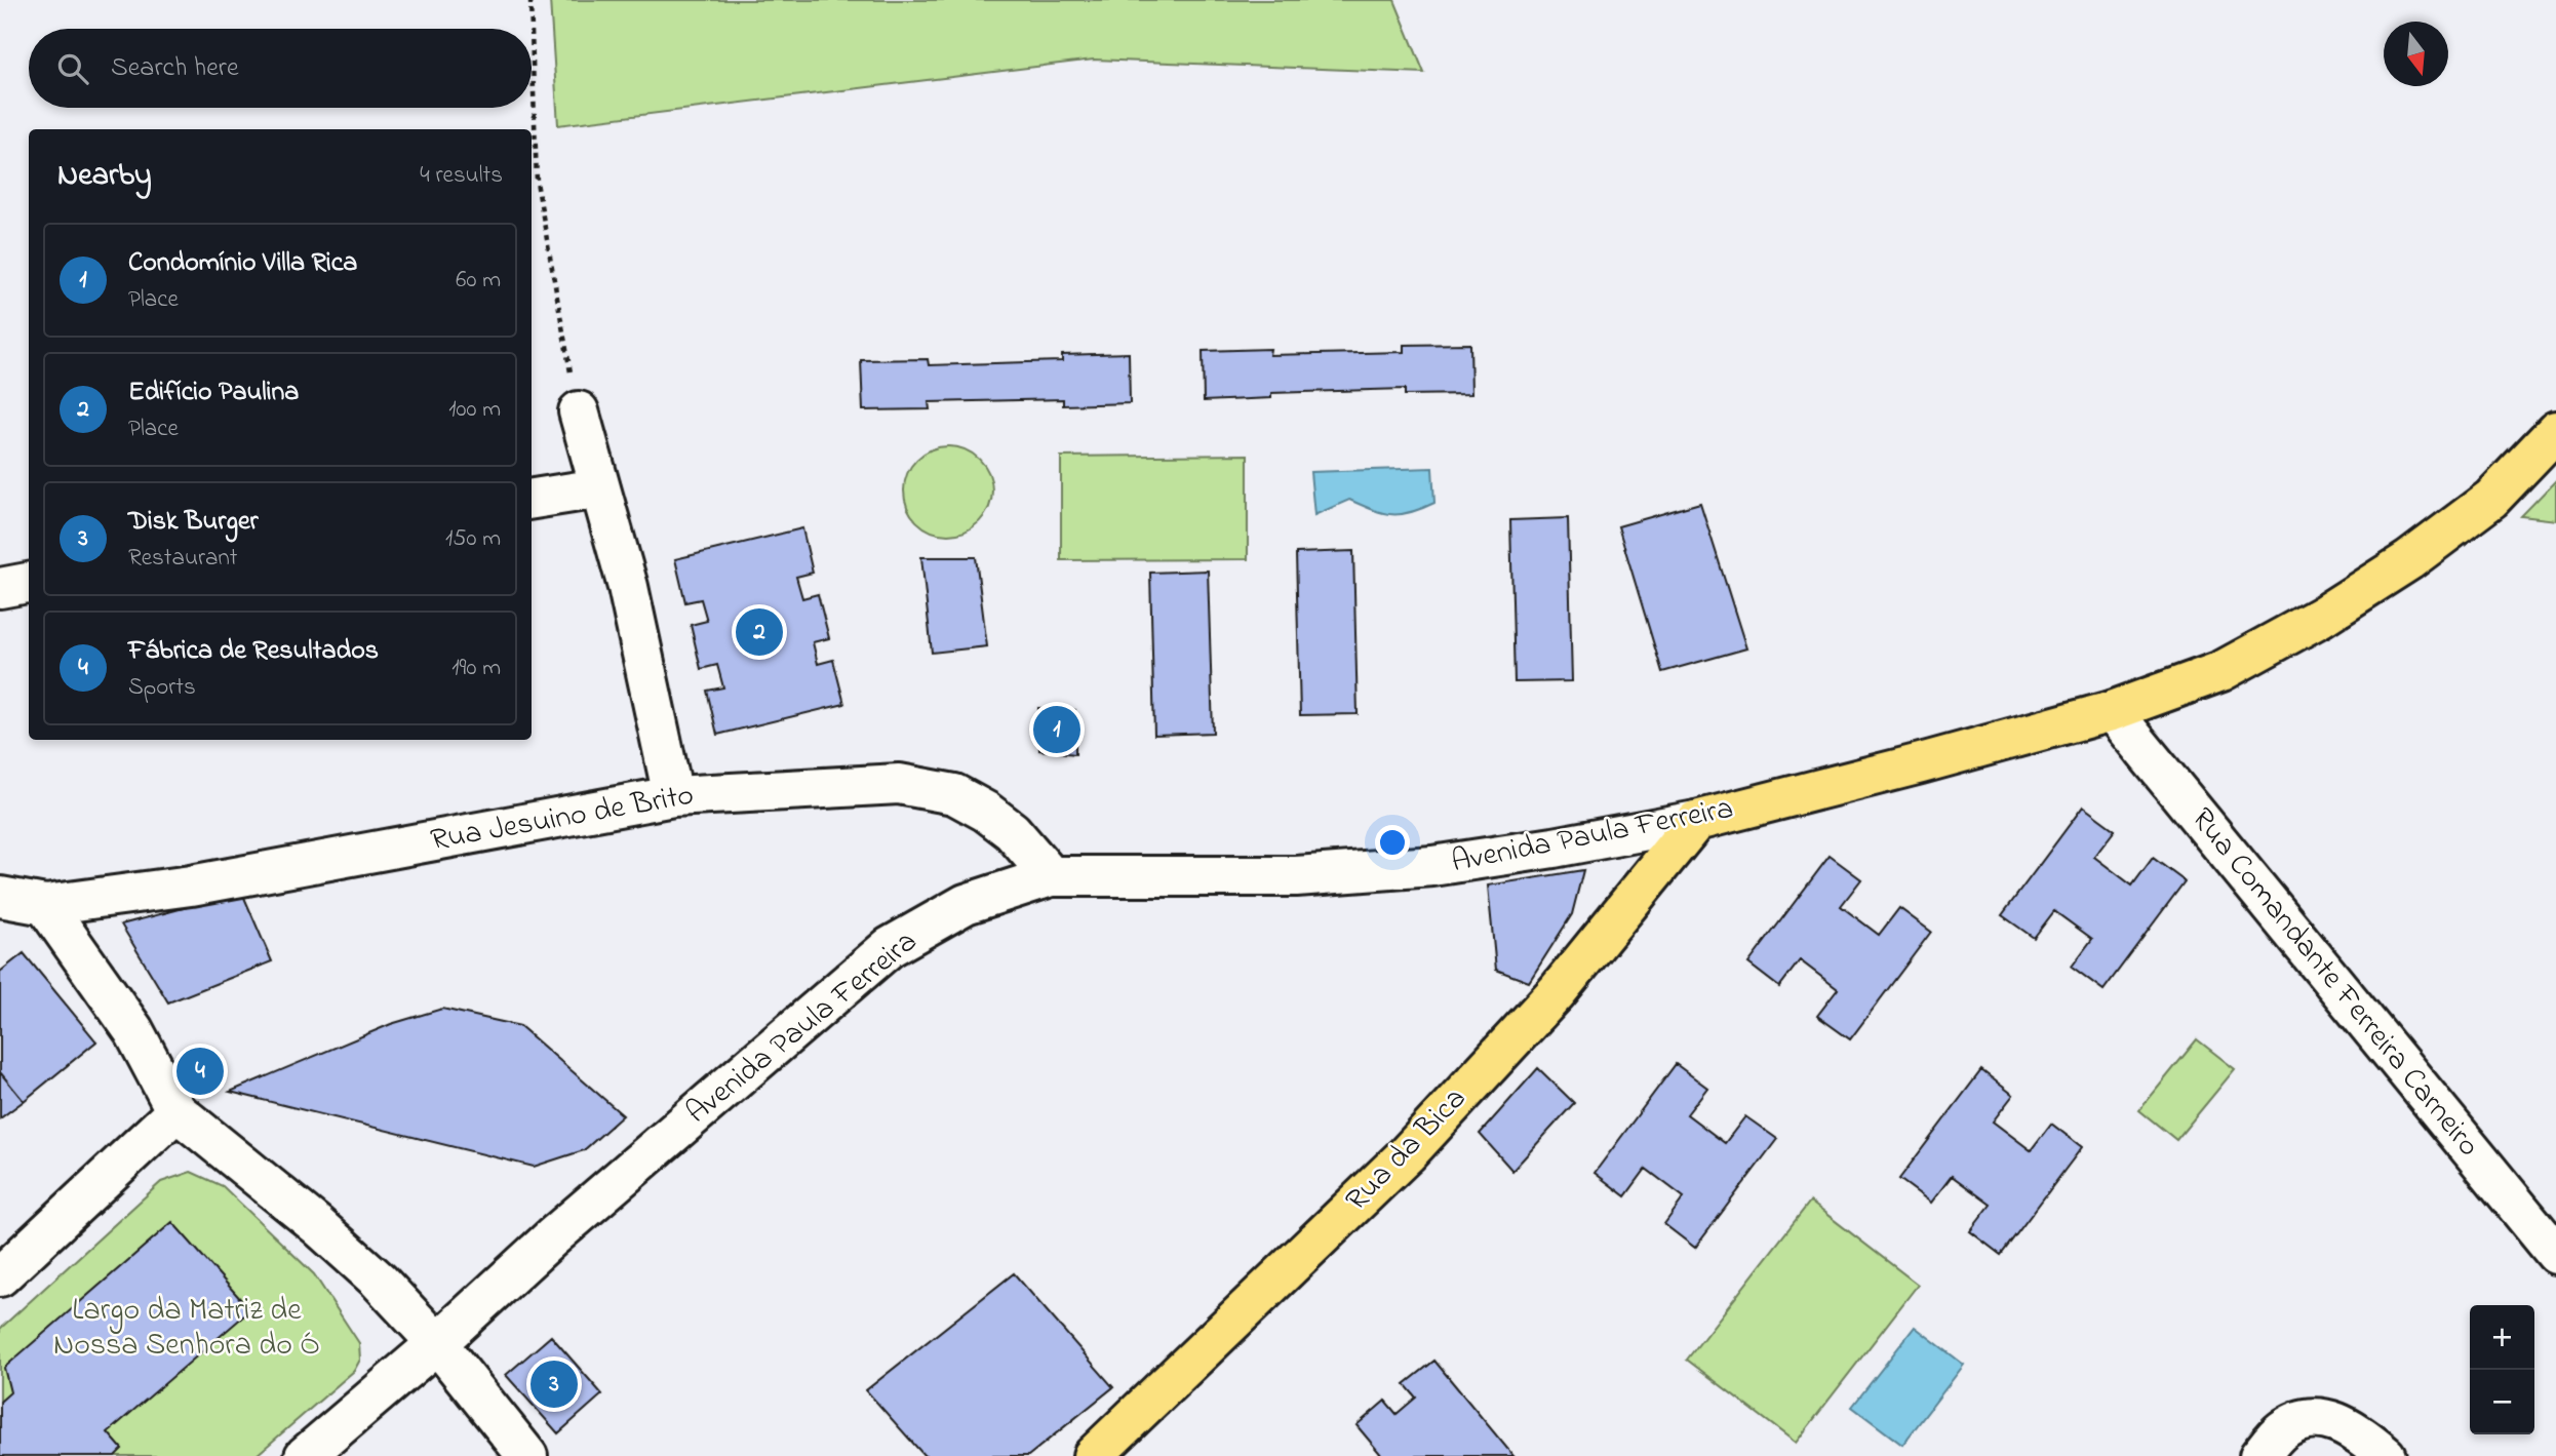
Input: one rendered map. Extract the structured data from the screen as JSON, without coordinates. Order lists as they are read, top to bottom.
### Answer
{
  "streets": {
    "main road": ["Avenida Paula Ferreira", "Rua da Bica"],
    "street": ["Rua Jesuino de Brito", "Rua Comandante Ferreira Carneiro"]
  },
  "crossings": [
    ["Rua Jesuino de Brito", "Avenida Paula Ferreira"],
    ["Avenida Paula Ferreira", "Rua Comandante Ferreira Carneiro"],
    ["Avenida Paula Ferreira", "Rua da Bica"]
  ],
  "parks": ["Largo da Matriz de Nossa Senhora do Ó"],
  "north": "bottom",
  "page": {
    "search": "Search here",
    "heading": ["Nearby", "4 results"],
    "list": [
      {
        "mark": "1",
        "name": "Condomínio Villa Rica",
        "note": "Place",
        "value": "60 m"
      },
      {
        "mark": "2",
        "name": "Edifício Paulina",
        "note": "Place",
        "value": "100 m"
      },
      {
        "mark": "3",
        "name": "Disk Burger",
        "note": "Restaurant",
        "value": "150 m"
      },
      {
        "mark": "4",
        "name": "Fábrica de Resultados",
        "note": "Sports",
        "value": "190 m"
      }
    ],
    "pins": [
      "2",
      "1",
      "4",
      "3"
    ],
    "map_buttons": ["+", "−"]
  }
}
